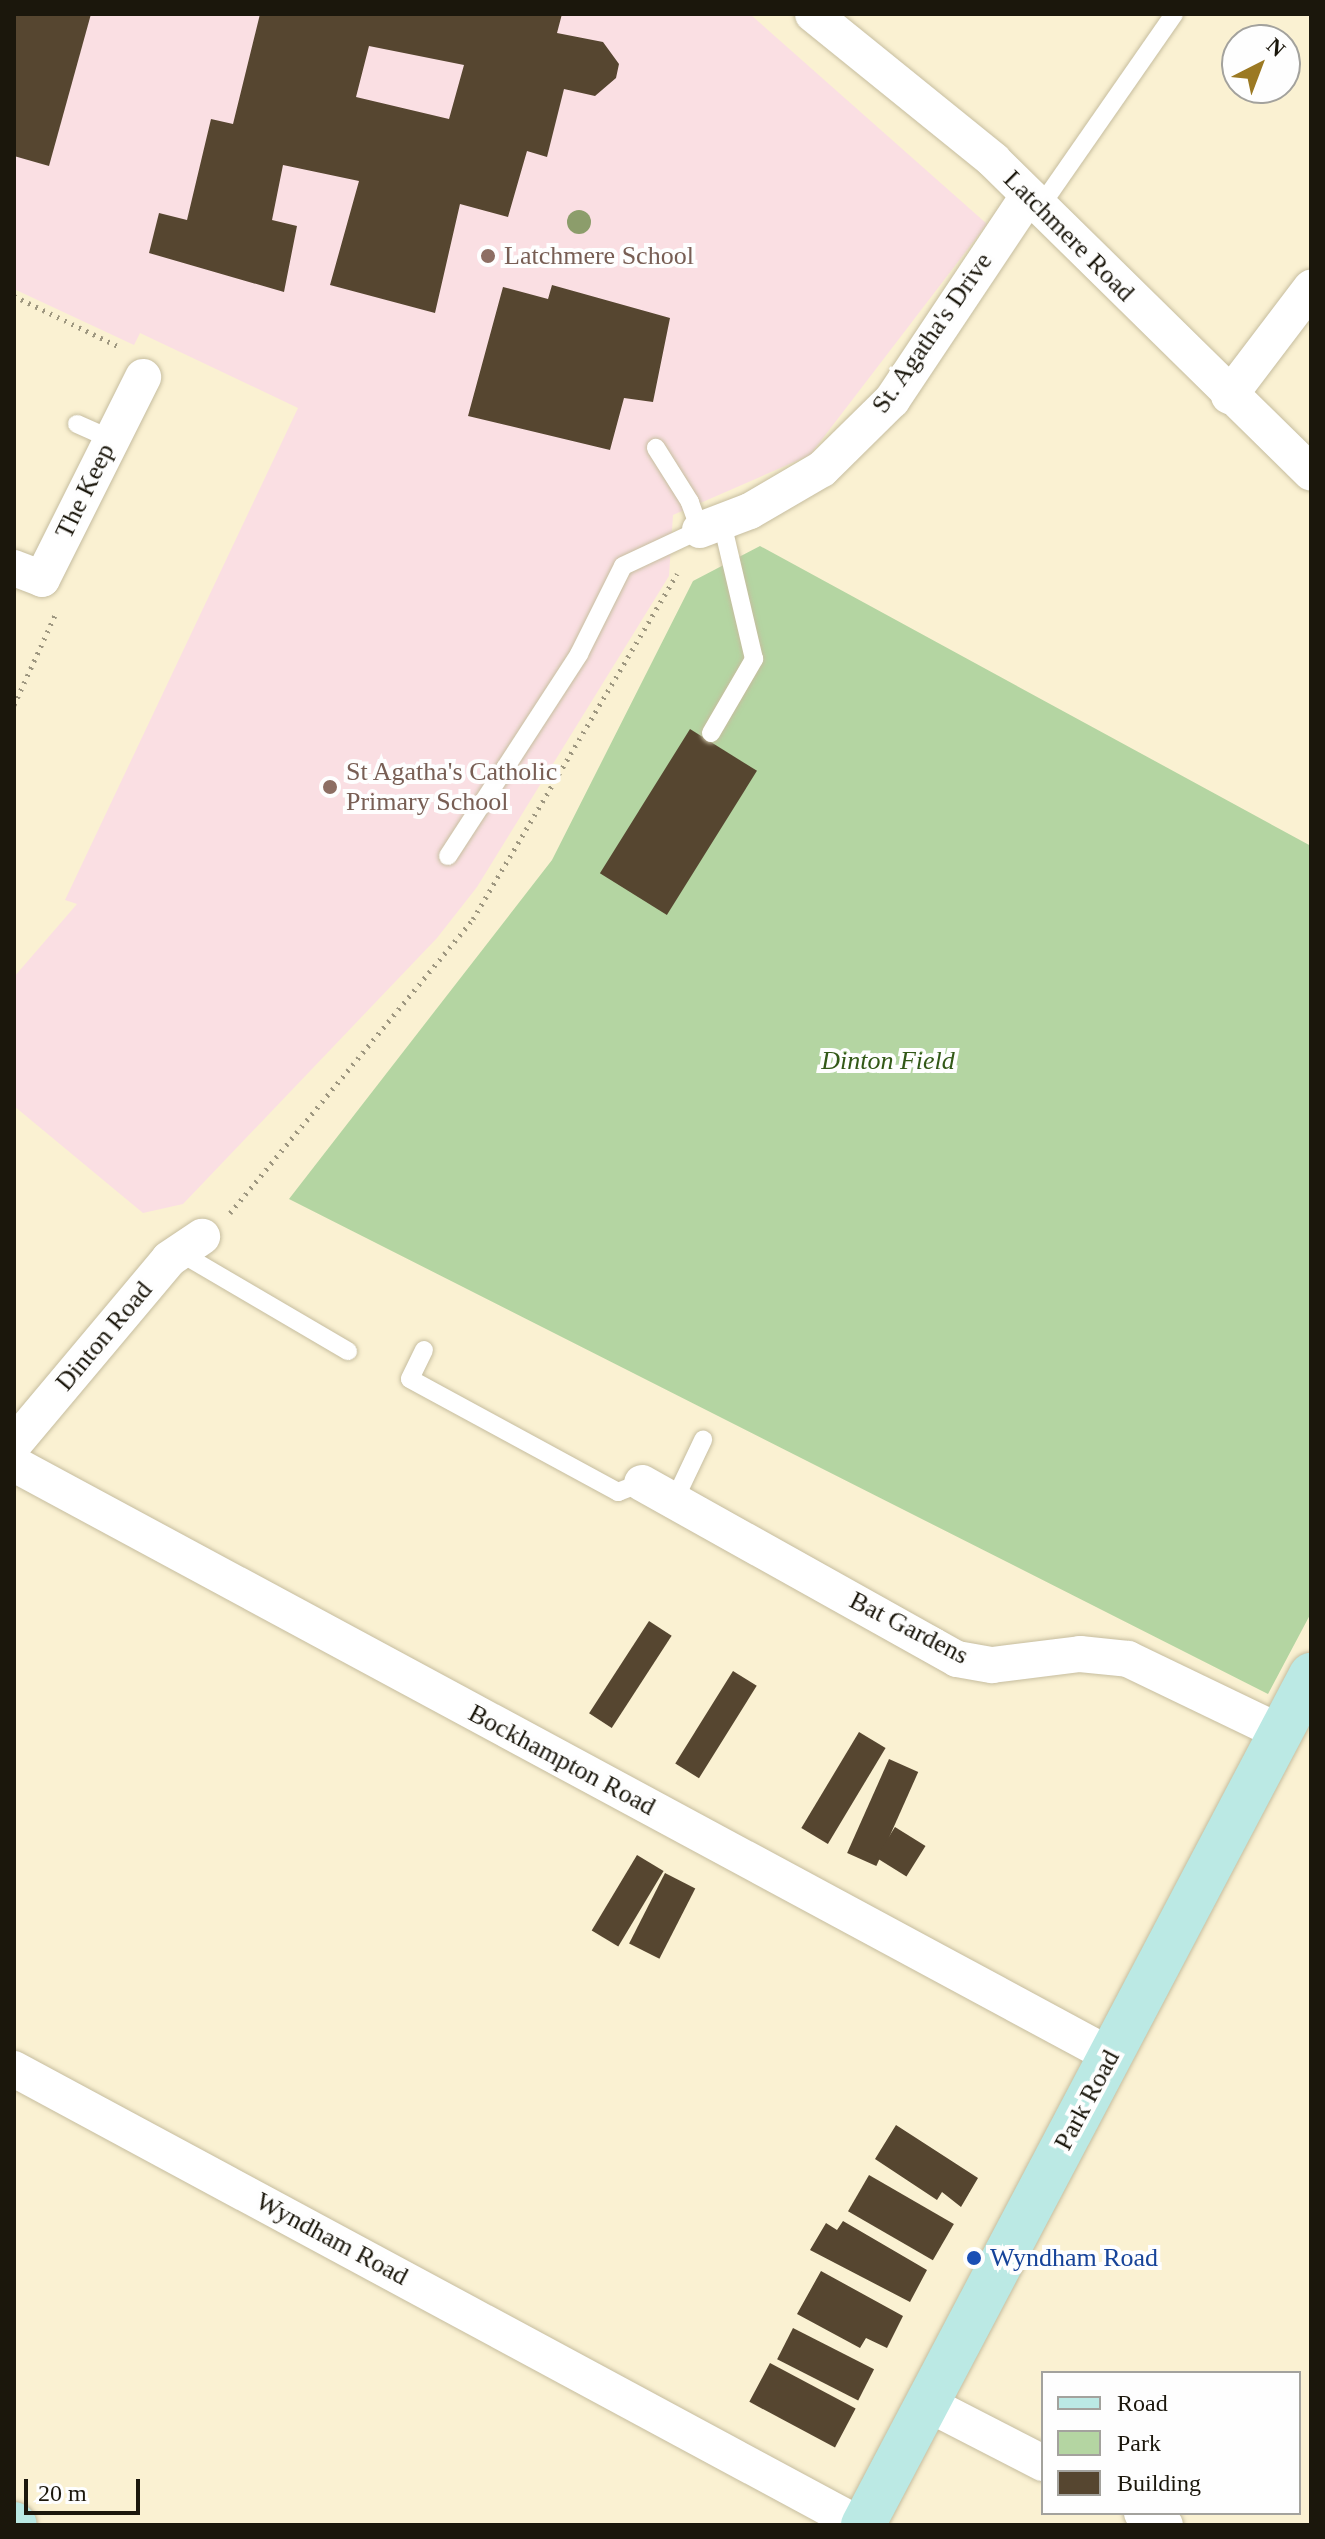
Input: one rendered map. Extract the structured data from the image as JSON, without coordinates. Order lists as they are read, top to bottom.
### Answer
{
  "streets": {
    "street": [
      "Latchmere Road",
      "St. Agatha's Drive",
      "The Keep",
      "Dinton Road",
      "Bat Gardens",
      "Bockhampton Road",
      "Park Road",
      "Wyndham Road"
    ]
  },
  "crossings": [
    ["Latchmere Road", "St. Agatha's Drive"],
    ["Bat Gardens", "Park Road"],
    ["Bockhampton Road", "Park Road"],
    ["Park Road", "Wyndham Road"]
  ],
  "parks": ["Dinton Field"],
  "places": ["Latchmere School", "St Agatha's Catholic Primary School", "Wyndham Road"],
  "legend": ["Road", "Park", "Building"],
  "scale_bar": "20 m",
  "north": "top right"
}
